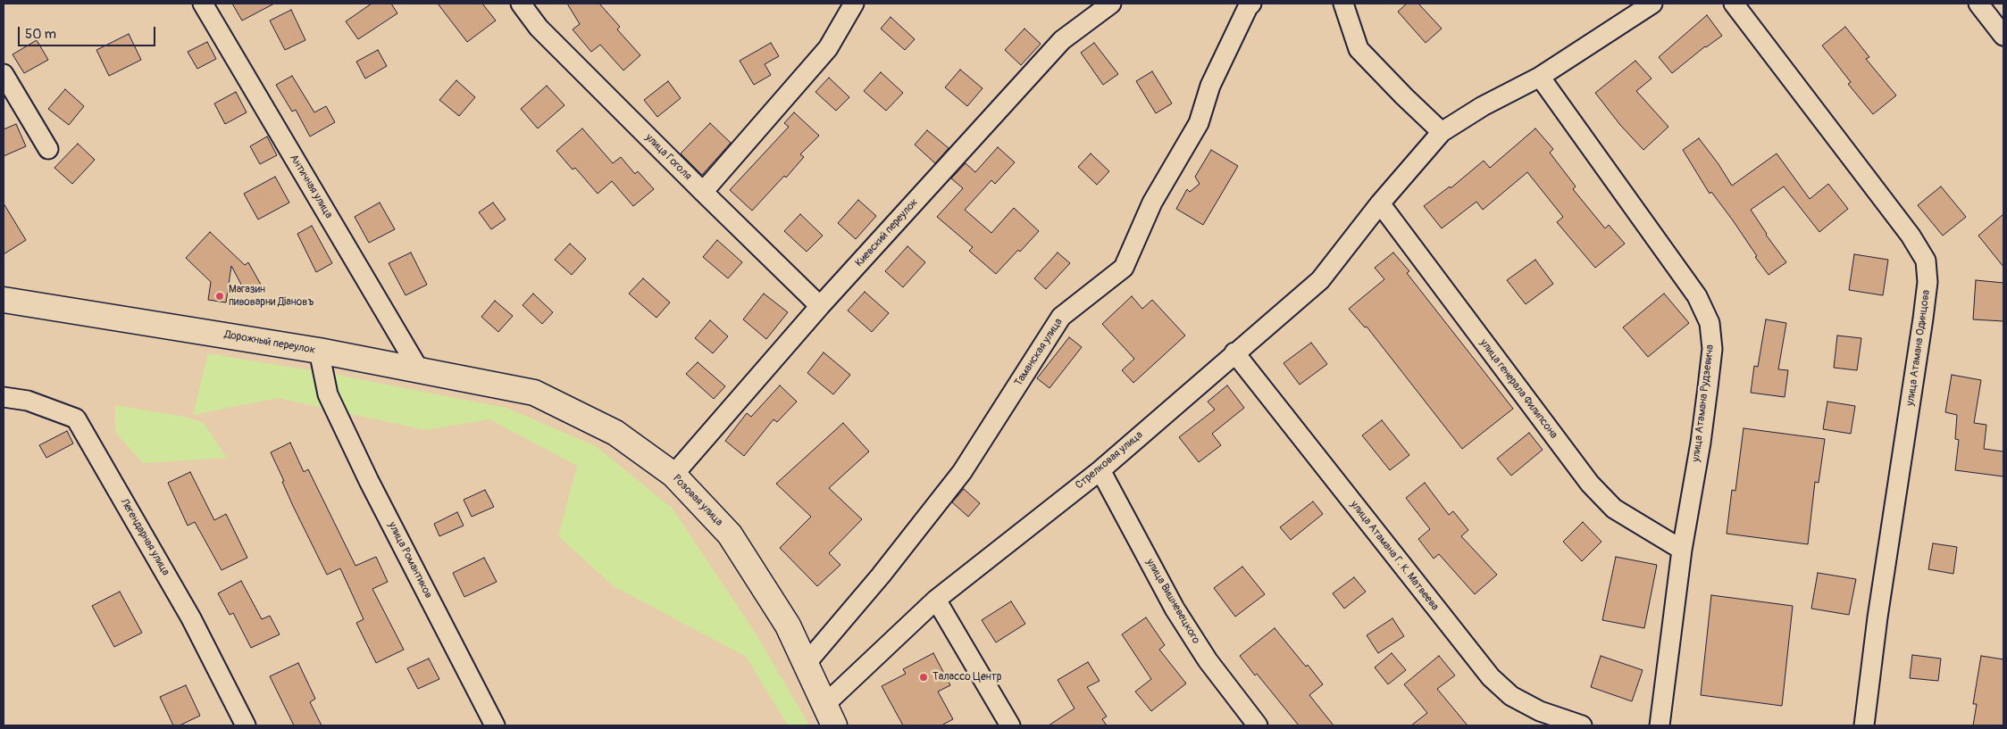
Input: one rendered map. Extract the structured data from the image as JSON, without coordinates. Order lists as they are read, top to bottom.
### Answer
{
  "streets": {
    "main road": ["Дорожный переулок", "Розовая улица"],
    "street": [
      "улица Гоголя",
      "Античная улица",
      "Киевский переулок",
      "улица Атамана Одинцова",
      "Таманская улица",
      "улица генерала Филипсона",
      "улица Атамана Рудзевича",
      "Стрелковая улица",
      "Легендарная улица",
      "улица Атамана Г. К. Матвеева",
      "улица Романтиков",
      "улица Вишневецкого"
    ]
  },
  "crossings": [
    ["улица Гоголя", "Киевский переулок"],
    ["Античная улица", "Дорожный переулок"],
    ["Киевский переулок", "Розовая улица"],
    ["Дорожный переулок", "Розовая улица"],
    ["Дорожный переулок", "улица Романтиков"],
    ["Таманская улица", "Розовая улица"],
    ["улица генерала Филипсона", "улица Атамана Рудзевича"],
    ["улица генерала Филипсона", "Стрелковая улица"],
    ["улица Атамана Рудзевича", "Стрелковая улица"],
    ["Стрелковая улица", "Розовая улица"],
    ["Стрелковая улица", "улица Атамана Г. К. Матвеева"],
    ["Стрелковая улица", "улица Вишневецкого"]
  ],
  "places": ["Магазин пивоварни Дiановъ", "Талассо Центр"],
  "scale_bar": "50 m"
}
